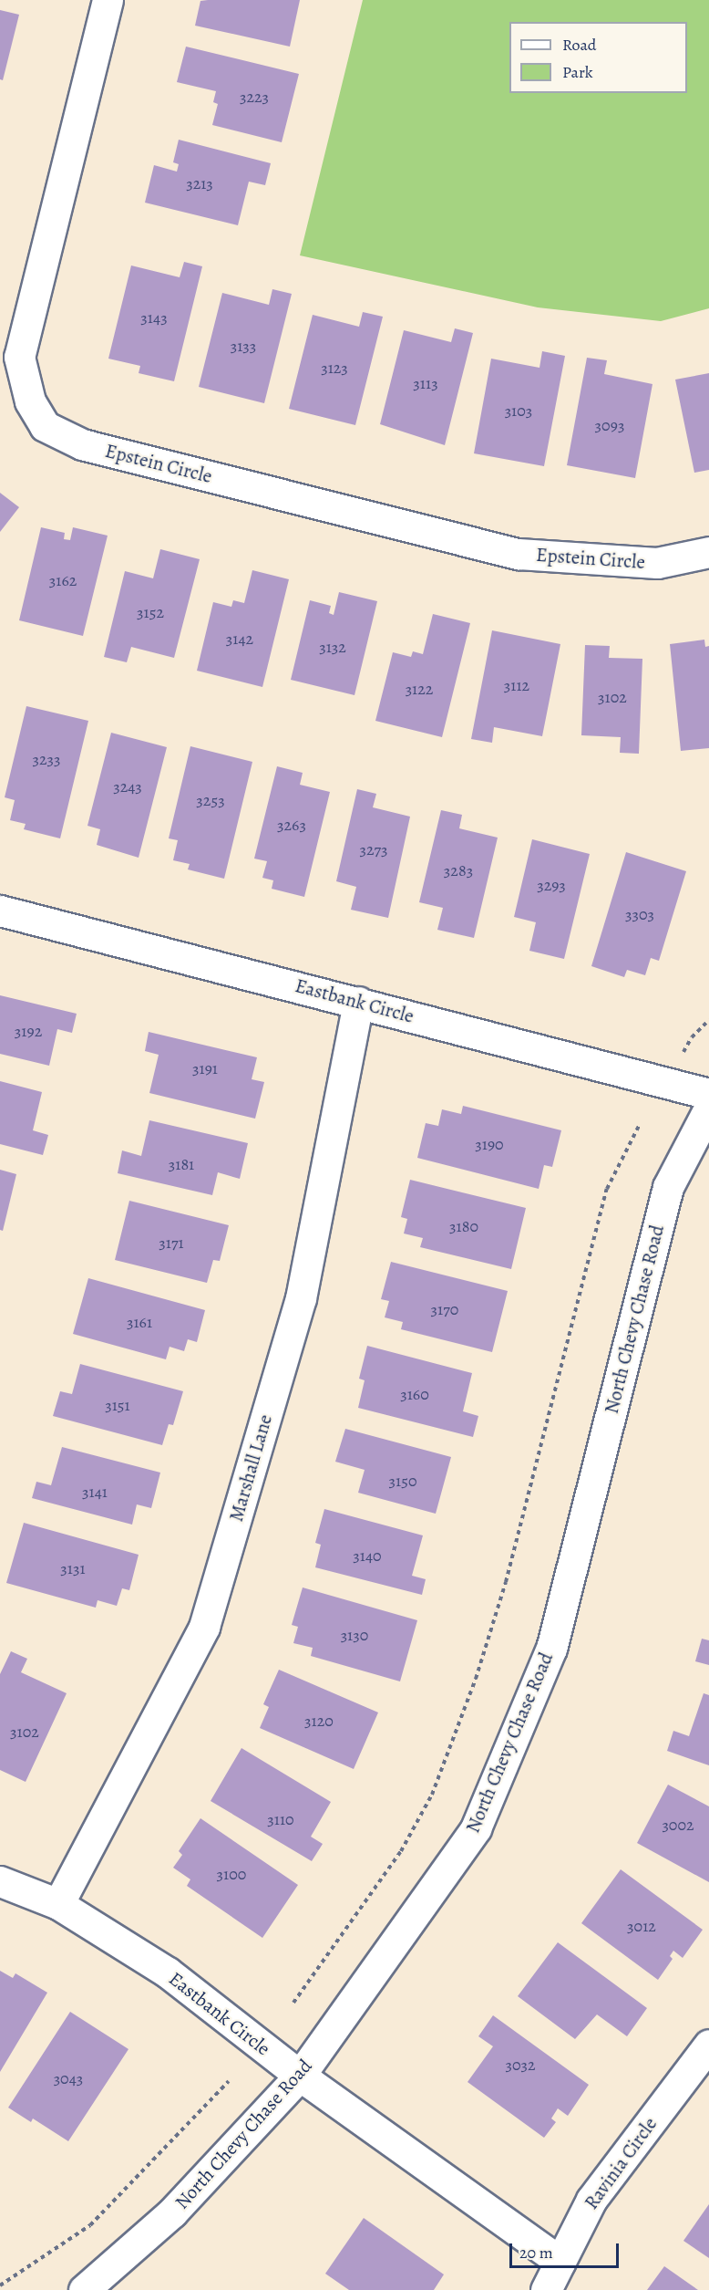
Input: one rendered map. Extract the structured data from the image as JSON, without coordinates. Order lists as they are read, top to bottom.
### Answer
{
  "streets": {
    "street": [
      "Epstein Circle",
      "Eastbank Circle",
      "North Chevy Chase Road",
      "Marshall Lane",
      "Ravinia Circle"
    ]
  },
  "crossings": [
    ["Eastbank Circle", "North Chevy Chase Road"],
    ["Eastbank Circle", "Marshall Lane"],
    ["Eastbank Circle", "Ravinia Circle"]
  ],
  "house_numbers": [
    "3223",
    "3213",
    "3143",
    "3133",
    "3123",
    "3113",
    "3103",
    "3093",
    "3162",
    "3152",
    "3142",
    "3132",
    "3112",
    "3122",
    "3102",
    "3233",
    "3243",
    "3253",
    "3263",
    "3273",
    "3283",
    "3293",
    "3303",
    "3192",
    "3191",
    "3190",
    "3181",
    "3180",
    "3171",
    "3170",
    "3161",
    "3160",
    "3151",
    "3150",
    "3141",
    "3140",
    "3131",
    "3130",
    "3120",
    "3102",
    "3110",
    "3002",
    "3100",
    "3012",
    "3032",
    "3043"
  ],
  "legend": ["Road", "Park"],
  "scale_bar": "20 m"
}
